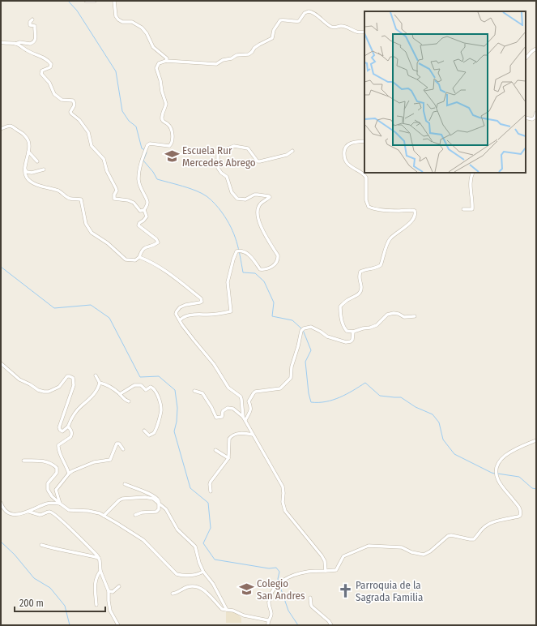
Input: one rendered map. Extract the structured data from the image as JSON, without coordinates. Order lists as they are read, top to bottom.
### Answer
{
  "places": {
    "school or university": ["Escuela Rur Mercedes Abrego", "Colegio San Andres"],
    "church": ["Parroquia de la Sagrada Familia"]
  },
  "scale_bar": "200 m"
}
